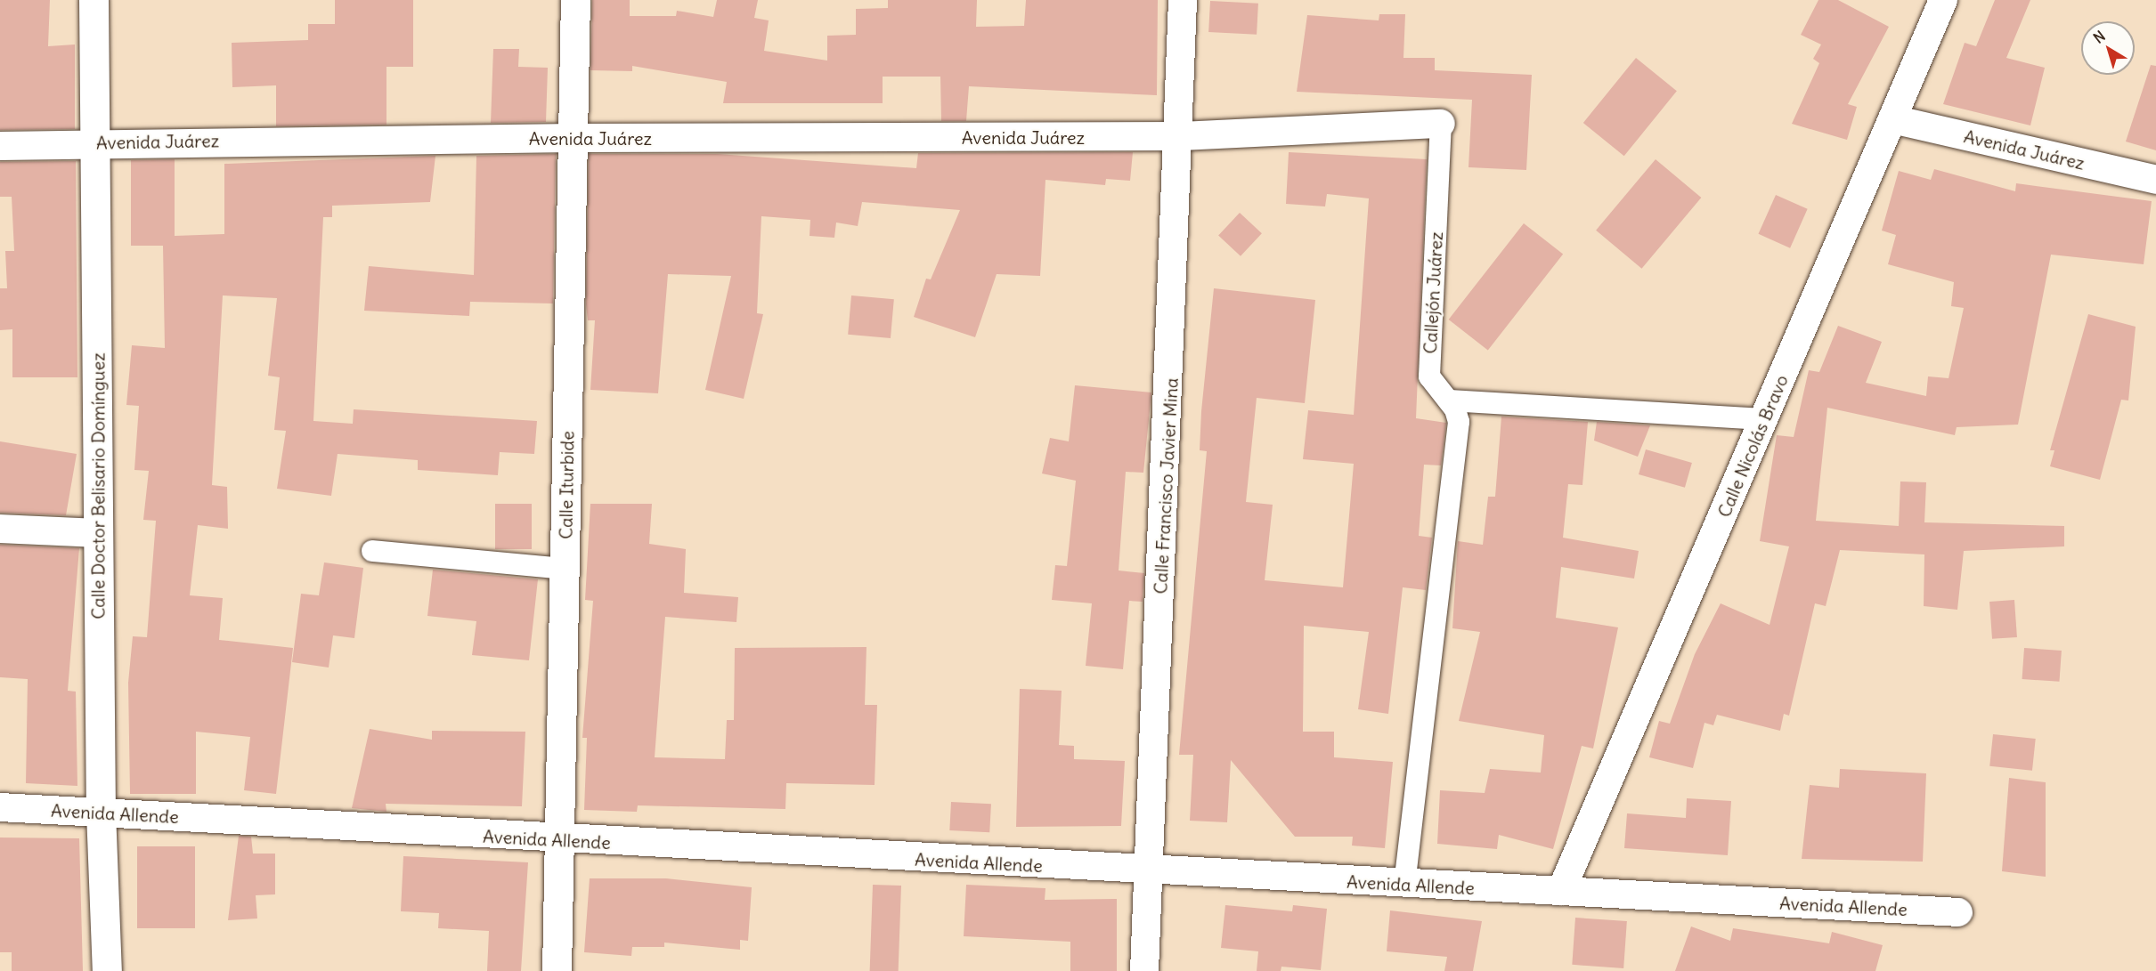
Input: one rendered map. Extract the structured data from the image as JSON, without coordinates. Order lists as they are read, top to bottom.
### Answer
{
  "streets": {
    "street": [
      "Avenida Juárez",
      "Callejón Juárez",
      "Calle Nicolás Bravo",
      "Calle Iturbide",
      "Calle Doctor Belisario Domínguez",
      "Calle Francisco Javier Mina",
      "Avenida Allende"
    ]
  },
  "crossings": [
    ["Avenida Juárez", "Callejón Juárez"],
    ["Avenida Juárez", "Calle Nicolás Bravo"],
    ["Avenida Juárez", "Calle Iturbide"],
    ["Avenida Juárez", "Calle Doctor Belisario Domínguez"],
    ["Avenida Juárez", "Calle Francisco Javier Mina"],
    ["Callejón Juárez", "Calle Francisco Javier Mina"],
    ["Callejón Juárez", "Avenida Allende"],
    ["Calle Nicolás Bravo", "Avenida Allende"],
    ["Calle Iturbide", "Avenida Allende"],
    ["Calle Doctor Belisario Domínguez", "Avenida Allende"],
    ["Calle Francisco Javier Mina", "Avenida Allende"]
  ],
  "north": "top left"
}
